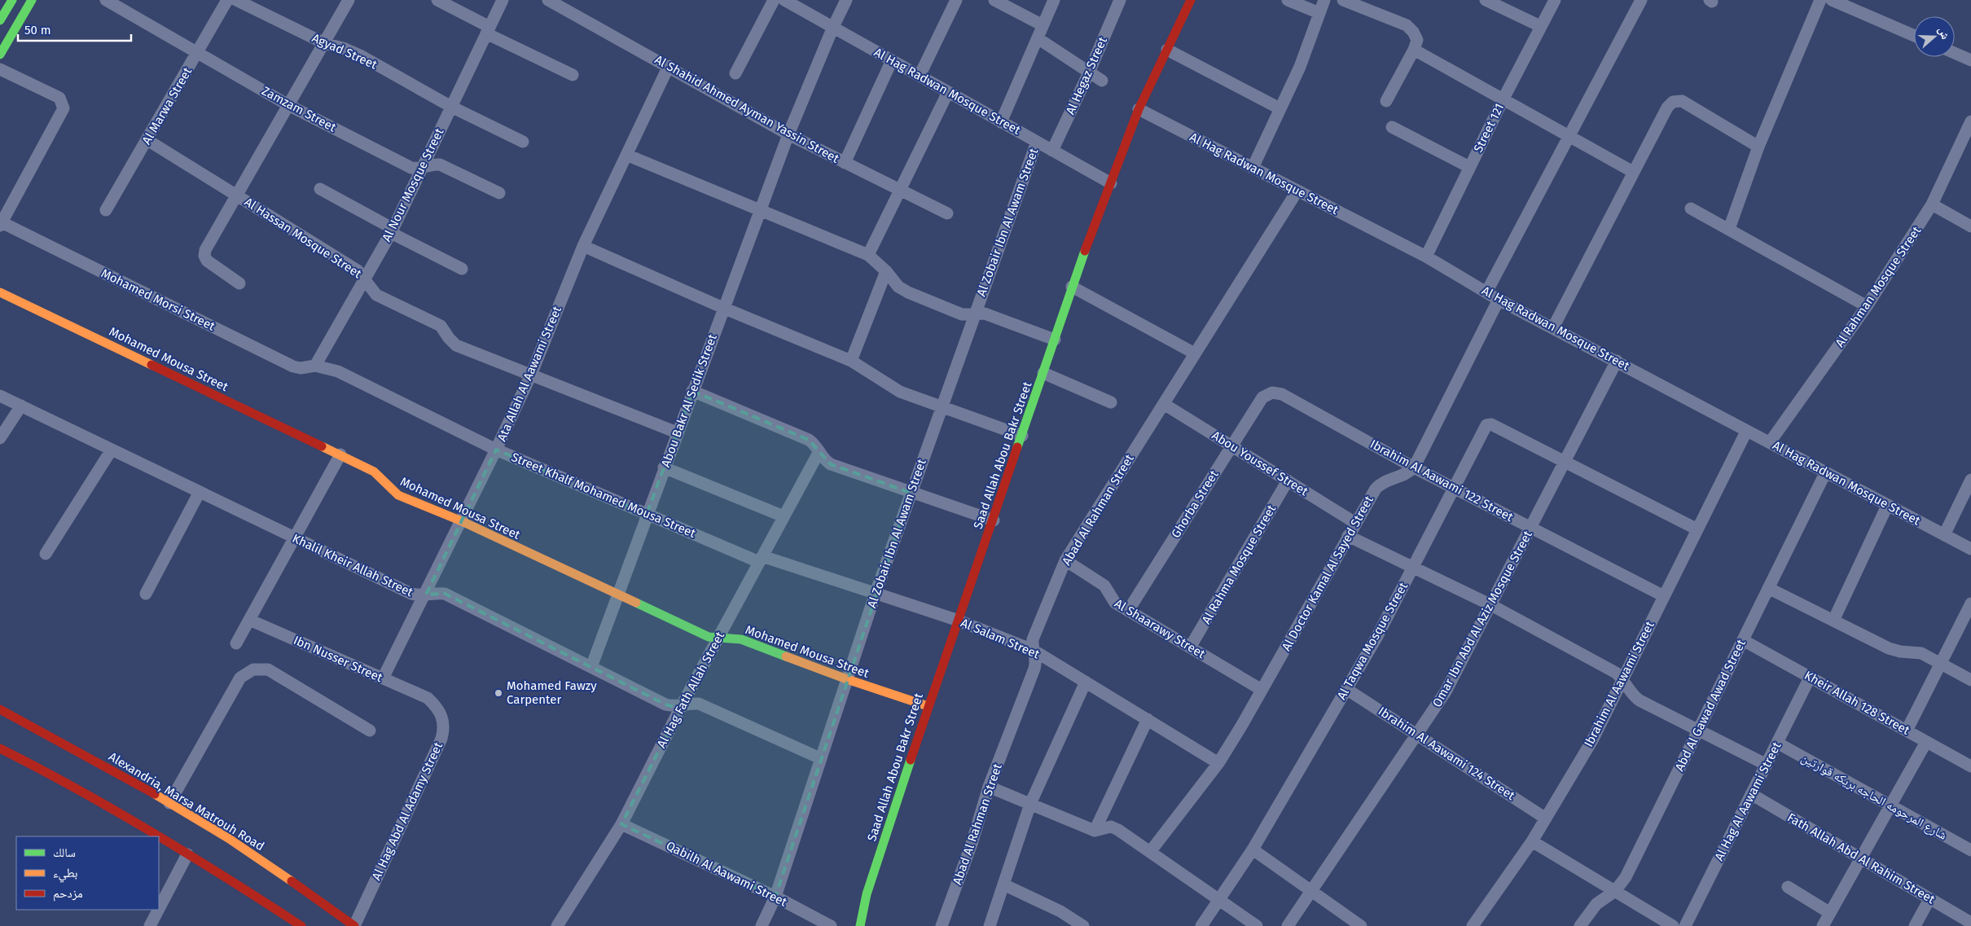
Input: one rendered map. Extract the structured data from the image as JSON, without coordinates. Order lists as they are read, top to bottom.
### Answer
{
  "streets": {
    "street": [
      "Agyad Street",
      "Al Hegaz Street",
      "Al Hag Radwan Mosque Street",
      "Al Marwa Street",
      "Zamzam Street",
      "Al Shahid Ahmed Ayman Yassin Street",
      "Street 121",
      "Al Nour Mosque Street",
      "Al Zobair Ibn Al Awam Street",
      "Al Hassan Mosque Street",
      "Al Rahman Mosque Street",
      "Mohamed Morsi Street",
      "Mohamed Mousa Street",
      "Ata Allah Al Aawami Street",
      "Abou Bakr Al Sedik Street",
      "Saad Allah Abou Bakr Street",
      "Abou Youssef Street",
      "Ibrahim Al Aawami 122 Street",
      "Street Khalf Mohamed Mousa Street",
      "Ghorba Street",
      "Abad Al Rahman Street",
      "Al Rahma Mosque Street",
      "Khalil Kheir Allah Street",
      "Al Doctor Kamal Al Sayed Street",
      "Omar Ibn Abd Al Aziz Mosque Street",
      "Al Shaarawy Street",
      "Al Salam Street",
      "Al Taqwa Mosque Street",
      "Ibn Nusser Street",
      "Ibrahim Al Aawami Street",
      "Al Hag Fath Allah Street",
      "Kheir Allah 128 Street",
      "Abd Al Gawad Awad Street",
      "Ibrahim Al Aawami 124 Street",
      "شارع المرحومه الحاجه بريكه قوارتين",
      "Alexandria, Marsa Matrouh Road",
      "Al Hag Al Aawami Street",
      "Al Hag Abd Al Adamy Street",
      "Fath Allah Abd Al Rahim Street",
      "Qabilh Al Aawami Street"
    ]
  },
  "crossings": [
    ["Agyad Street", "Al Nour Mosque Street"],
    ["Al Hegaz Street", "Al Hag Radwan Mosque Street"],
    ["Al Hag Radwan Mosque Street", "Street 121"],
    ["Al Hag Radwan Mosque Street", "Al Zobair Ibn Al Awam Street"],
    ["Al Hag Radwan Mosque Street", "Al Rahman Mosque Street"],
    ["Al Hag Radwan Mosque Street", "Abou Bakr Al Sedik Street"],
    ["Al Hag Radwan Mosque Street", "Saad Allah Abou Bakr Street"],
    ["Al Hag Radwan Mosque Street", "Abad Al Rahman Street"],
    ["Al Hag Radwan Mosque Street", "Omar Ibn Abd Al Aziz Mosque Street"],
    ["Al Hag Radwan Mosque Street", "Ibrahim Al Aawami Street"],
    ["Al Hag Radwan Mosque Street", "Abd Al Gawad Awad Street"],
    ["Al Marwa Street", "Zamzam Street"],
    ["Al Marwa Street", "Al Hassan Mosque Street"],
    ["Zamzam Street", "Al Nour Mosque Street"],
    ["Al Shahid Ahmed Ayman Yassin Street", "Ata Allah Al Aawami Street"],
    ["Al Shahid Ahmed Ayman Yassin Street", "Abou Bakr Al Sedik Street"],
    ["Al Nour Mosque Street", "Al Hassan Mosque Street"],
    ["Al Nour Mosque Street", "Mohamed Morsi Street"],
    ["Al Nour Mosque Street", "Street Khalf Mohamed Mousa Street"],
    ["Al Zobair Ibn Al Awam Street", "Mohamed Mousa Street"],
    ["Al Zobair Ibn Al Awam Street", "Khalil Kheir Allah Street"],
    ["Al Zobair Ibn Al Awam Street", "Al Salam Street"],
    ["Al Zobair Ibn Al Awam Street", "Qabilh Al Aawami Street"],
    ["Al Hassan Mosque Street", "Ata Allah Al Aawami Street"],
    ["Al Hassan Mosque Street", "Abou Bakr Al Sedik Street"],
    ["Mohamed Morsi Street", "Street Khalf Mohamed Mousa Street"],
    ["Mohamed Mousa Street", "Ata Allah Al Aawami Street"],
    ["Mohamed Mousa Street", "Abou Bakr Al Sedik Street"],
    ["Mohamed Mousa Street", "Saad Allah Abou Bakr Street"],
    ["Mohamed Mousa Street", "Al Hag Fath Allah Street"],
    ["Ata Allah Al Aawami Street", "Street Khalf Mohamed Mousa Street"],
    ["Ata Allah Al Aawami Street", "Khalil Kheir Allah Street"],
    ["Ata Allah Al Aawami Street", "Ibn Nusser Street"],
    ["Abou Bakr Al Sedik Street", "Street Khalf Mohamed Mousa Street"],
    ["Abou Bakr Al Sedik Street", "Khalil Kheir Allah Street"],
    ["Saad Allah Abou Bakr Street", "Al Salam Street"],
    ["Abou Youssef Street", "Ghorba Street"],
    ["Abou Youssef Street", "Abad Al Rahman Street"],
    ["Abou Youssef Street", "Al Rahma Mosque Street"],
    ["Abou Youssef Street", "Al Doctor Kamal Al Sayed Street"],
    ["Ibrahim Al Aawami 122 Street", "Ghorba Street"],
    ["Ibrahim Al Aawami 122 Street", "Al Doctor Kamal Al Sayed Street"],
    ["Ibrahim Al Aawami 122 Street", "Omar Ibn Abd Al Aziz Mosque Street"],
    ["Ibrahim Al Aawami 122 Street", "Al Taqwa Mosque Street"],
    ["Ibrahim Al Aawami 122 Street", "Ibrahim Al Aawami Street"],
    ["Street Khalf Mohamed Mousa Street", "Al Salam Street"],
    ["Street Khalf Mohamed Mousa Street", "Al Hag Fath Allah Street"],
    ["Ghorba Street", "Al Shaarawy Street"],
    ["Abad Al Rahman Street", "Al Shaarawy Street"],
    ["Abad Al Rahman Street", "Al Salam Street"],
    ["Al Rahma Mosque Street", "Al Shaarawy Street"],
    ["Khalil Kheir Allah Street", "Al Hag Fath Allah Street"],
    ["Al Doctor Kamal Al Sayed Street", "Al Shaarawy Street"],
    ["Al Doctor Kamal Al Sayed Street", "Al Salam Street"],
    ["Omar Ibn Abd Al Aziz Mosque Street", "Al Taqwa Mosque Street"],
    ["Omar Ibn Abd Al Aziz Mosque Street", "Ibrahim Al Aawami 124 Street"],
    ["Al Salam Street", "Al Hag Fath Allah Street"],
    ["Al Taqwa Mosque Street", "Ibrahim Al Aawami 124 Street"],
    ["Ibn Nusser Street", "Al Hag Abd Al Adamy Street"],
    ["Ibrahim Al Aawami Street", "Ibrahim Al Aawami 124 Street"],
    ["Al Hag Fath Allah Street", "Qabilh Al Aawami Street"],
    ["Kheir Allah 128 Street", "Abd Al Gawad Awad Street"],
    ["Kheir Allah 128 Street", "Al Hag Al Aawami Street"],
    ["شارع المرحومه الحاجه بريكه قوارتين", "Al Hag Al Aawami Street"],
    ["Alexandria, Marsa Matrouh Road", "Al Hag Abd Al Adamy Street"],
    ["Al Hag Al Aawami Street", "Fath Allah Abd Al Rahim Street"]
  ],
  "places": ["Mohamed Fawzy Carpenter"],
  "legend": ["سالك", "بطيء", "مزدحم"],
  "scale_bar": "50 m",
  "north": "right"
}
